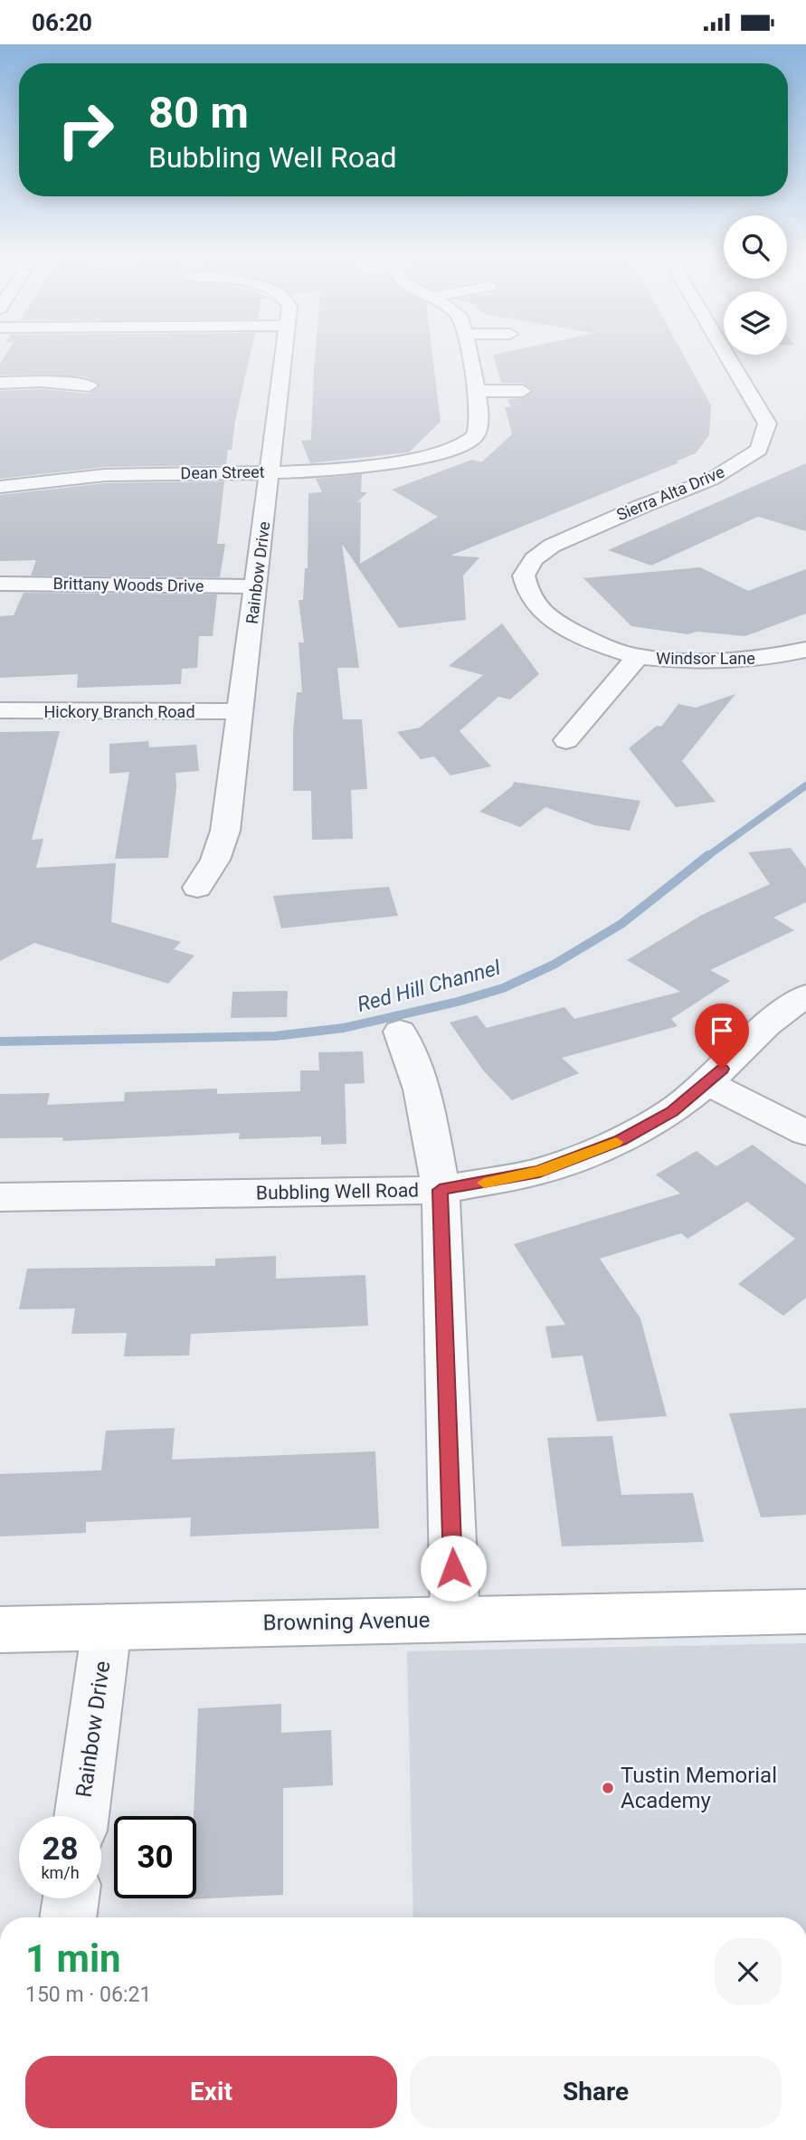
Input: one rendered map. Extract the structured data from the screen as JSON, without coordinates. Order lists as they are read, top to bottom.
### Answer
{
  "streets": {
    "street": [
      "Dean Street",
      "Sierra Alta Drive",
      "Rainbow Drive",
      "Brittany Woods Drive",
      "Windsor Lane",
      "Hickory Branch Road",
      "Bubbling Well Road",
      "Browning Avenue"
    ]
  },
  "crossings": [
    ["Dean Street", "Rainbow Drive"],
    ["Sierra Alta Drive", "Windsor Lane"],
    ["Rainbow Drive", "Brittany Woods Drive"],
    ["Rainbow Drive", "Hickory Branch Road"],
    ["Rainbow Drive", "Browning Avenue"]
  ],
  "water": ["Red Hill Channel"],
  "places": ["Tustin Memorial Academy"],
  "page": {
    "status": "06:20",
    "turn": ["80 m", "Bubbling Well Road"],
    "speed": "28 km/h",
    "limit": "30",
    "heading": ["1 min", "150 m · 06:21"],
    "buttons": ["Exit", "Share"]
  }
}
